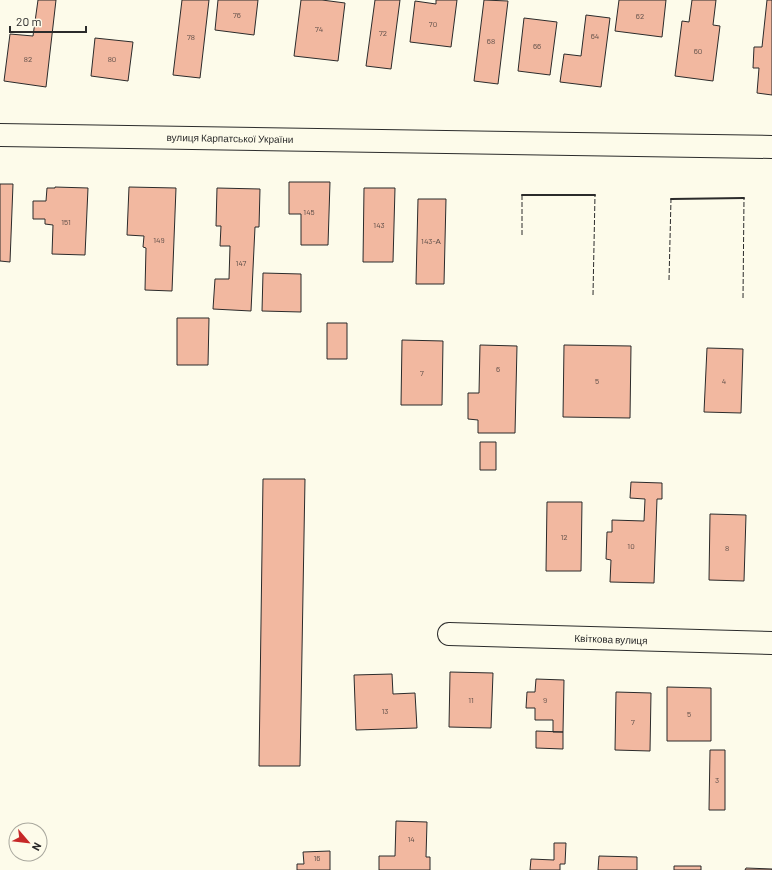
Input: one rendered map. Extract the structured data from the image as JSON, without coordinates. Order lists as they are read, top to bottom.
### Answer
{
  "streets": {
    "main road": ["вулиця Карпатської України", "Квіткова вулиця"]
  },
  "house_numbers": [
    "76",
    "62",
    "70",
    "74",
    "72",
    "64",
    "78",
    "68",
    "66",
    "60",
    "82",
    "80",
    "145",
    "151",
    "143",
    "149",
    "143-А",
    "147",
    "6",
    "7",
    "5",
    "4",
    "12",
    "10",
    "8",
    "11",
    "9",
    "13",
    "5",
    "7",
    "3",
    "14",
    "16"
  ],
  "scale_bar": "20 m",
  "north": "bottom right"
}
